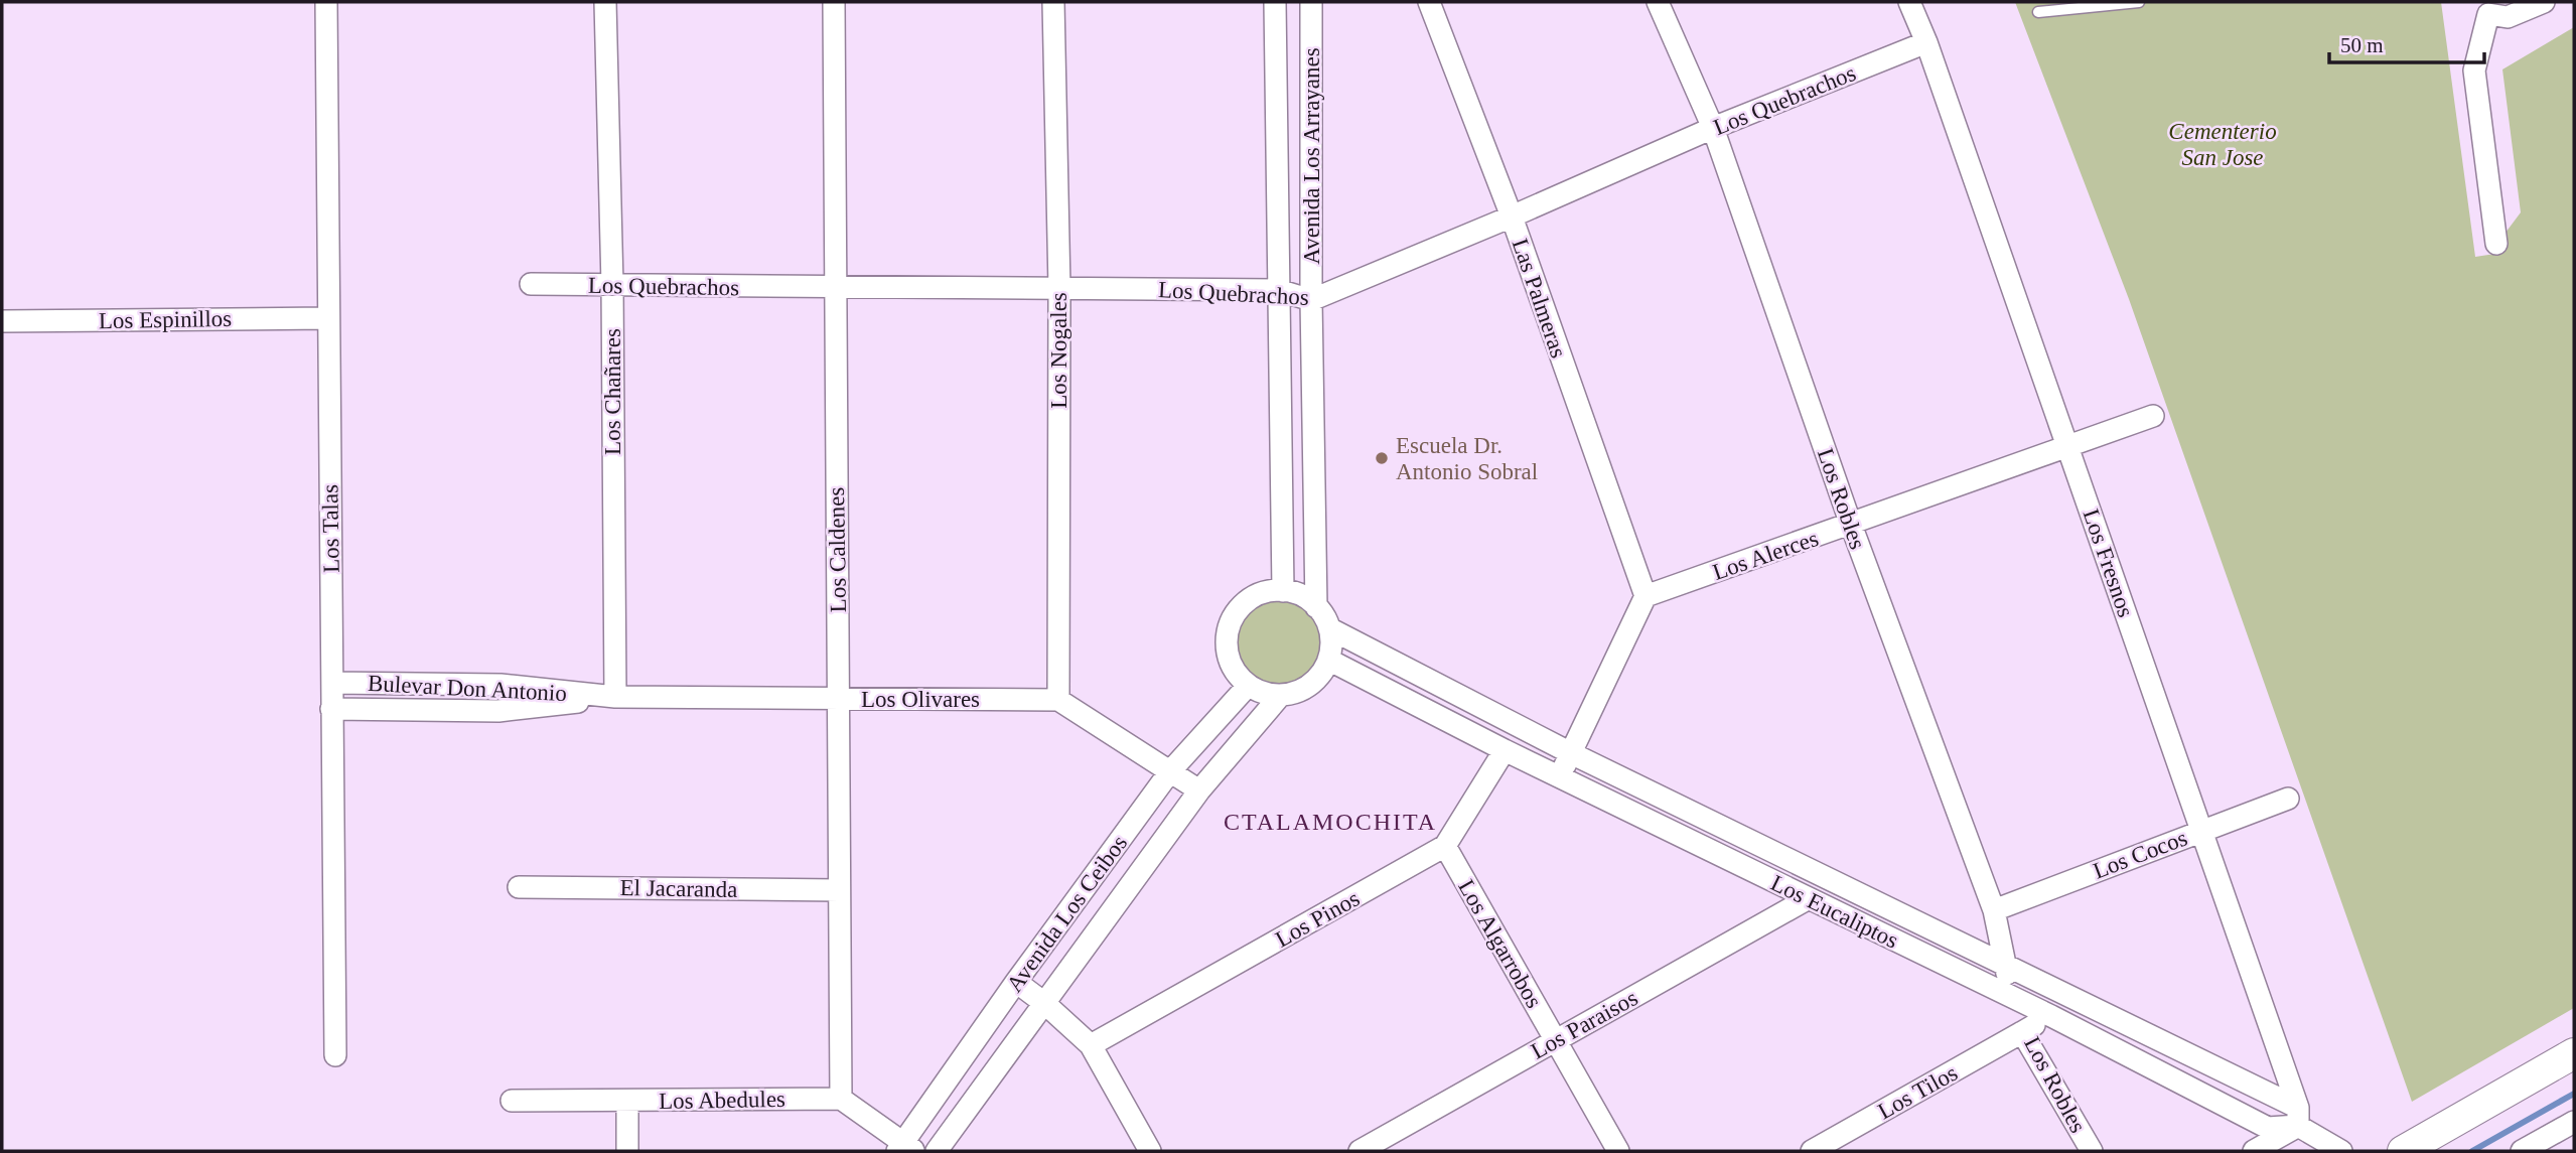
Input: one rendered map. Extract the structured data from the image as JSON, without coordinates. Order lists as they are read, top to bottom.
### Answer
{
  "streets": {
    "street": [
      "Los Quebrachos",
      "Avenida Los Arrayanes",
      "Las Palmeras",
      "Los Espinillos",
      "Los Nogales",
      "Los Chañares",
      "Los Robles",
      "Los Talas",
      "Los Caldenes",
      "Los Alerces",
      "Los Fresnos",
      "Bulevar Don Antonio",
      "Los Olivares",
      "Los Cocos",
      "El Jacaranda",
      "Los Eucaliptos",
      "Avenida Los Ceibos",
      "Los Pinos",
      "Los Algarrobos",
      "Los Paraisos",
      "Los Tilos",
      "Los Abedules"
    ]
  },
  "crossings": [
    ["Los Quebrachos", "Avenida Los Arrayanes"],
    ["Los Quebrachos", "Las Palmeras"],
    ["Los Quebrachos", "Los Nogales"],
    ["Los Quebrachos", "Los Chañares"],
    ["Los Quebrachos", "Los Robles"],
    ["Los Quebrachos", "Los Caldenes"],
    ["Los Quebrachos", "Los Fresnos"],
    ["Avenida Los Arrayanes", "Los Eucaliptos"],
    ["Avenida Los Arrayanes", "Avenida Los Ceibos"],
    ["Las Palmeras", "Los Alerces"],
    ["Los Espinillos", "Los Talas"],
    ["Los Nogales", "Los Olivares"],
    ["Los Chañares", "Bulevar Don Antonio"],
    ["Los Chañares", "Los Olivares"],
    ["Los Robles", "Los Alerces"],
    ["Los Robles", "Los Cocos"],
    ["Los Robles", "Los Eucaliptos"],
    ["Los Robles", "Los Tilos"],
    ["Los Talas", "Bulevar Don Antonio"],
    ["Los Caldenes", "Los Olivares"],
    ["Los Caldenes", "El Jacaranda"],
    ["Los Caldenes", "Los Abedules"],
    ["Los Alerces", "Los Fresnos"],
    ["Los Fresnos", "Los Cocos"],
    ["Los Fresnos", "Los Eucaliptos"],
    ["Bulevar Don Antonio", "Los Olivares"],
    ["Los Eucaliptos", "Avenida Los Ceibos"],
    ["Los Eucaliptos", "Los Pinos"],
    ["Los Eucaliptos", "Los Paraisos"],
    ["Los Pinos", "Los Algarrobos"],
    ["Los Algarrobos", "Los Paraisos"]
  ],
  "districts": ["CTALAMOCHITA"],
  "parks": ["Cementerio San Jose"],
  "places": ["Escuela Dr. Antonio Sobral"],
  "scale_bar": "50 m"
}
